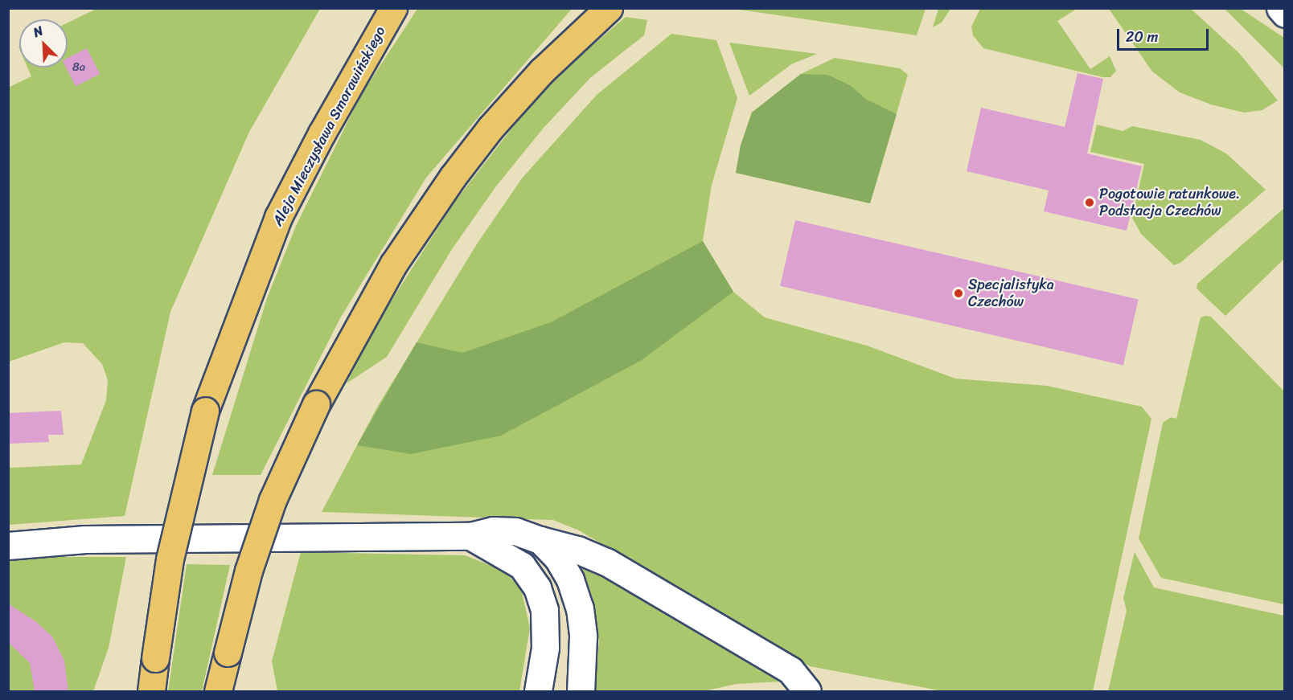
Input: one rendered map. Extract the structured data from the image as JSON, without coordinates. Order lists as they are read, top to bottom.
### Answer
{
  "streets": {
    "main road": ["Aleja Mieczysława Smorawińskiego"]
  },
  "places": ["Pogotowie ratunkowe. Podstacja Czechów", "Specjalistyka Czechów"],
  "house_numbers": ["8a"],
  "scale_bar": "20 m",
  "north": "top left"
}
